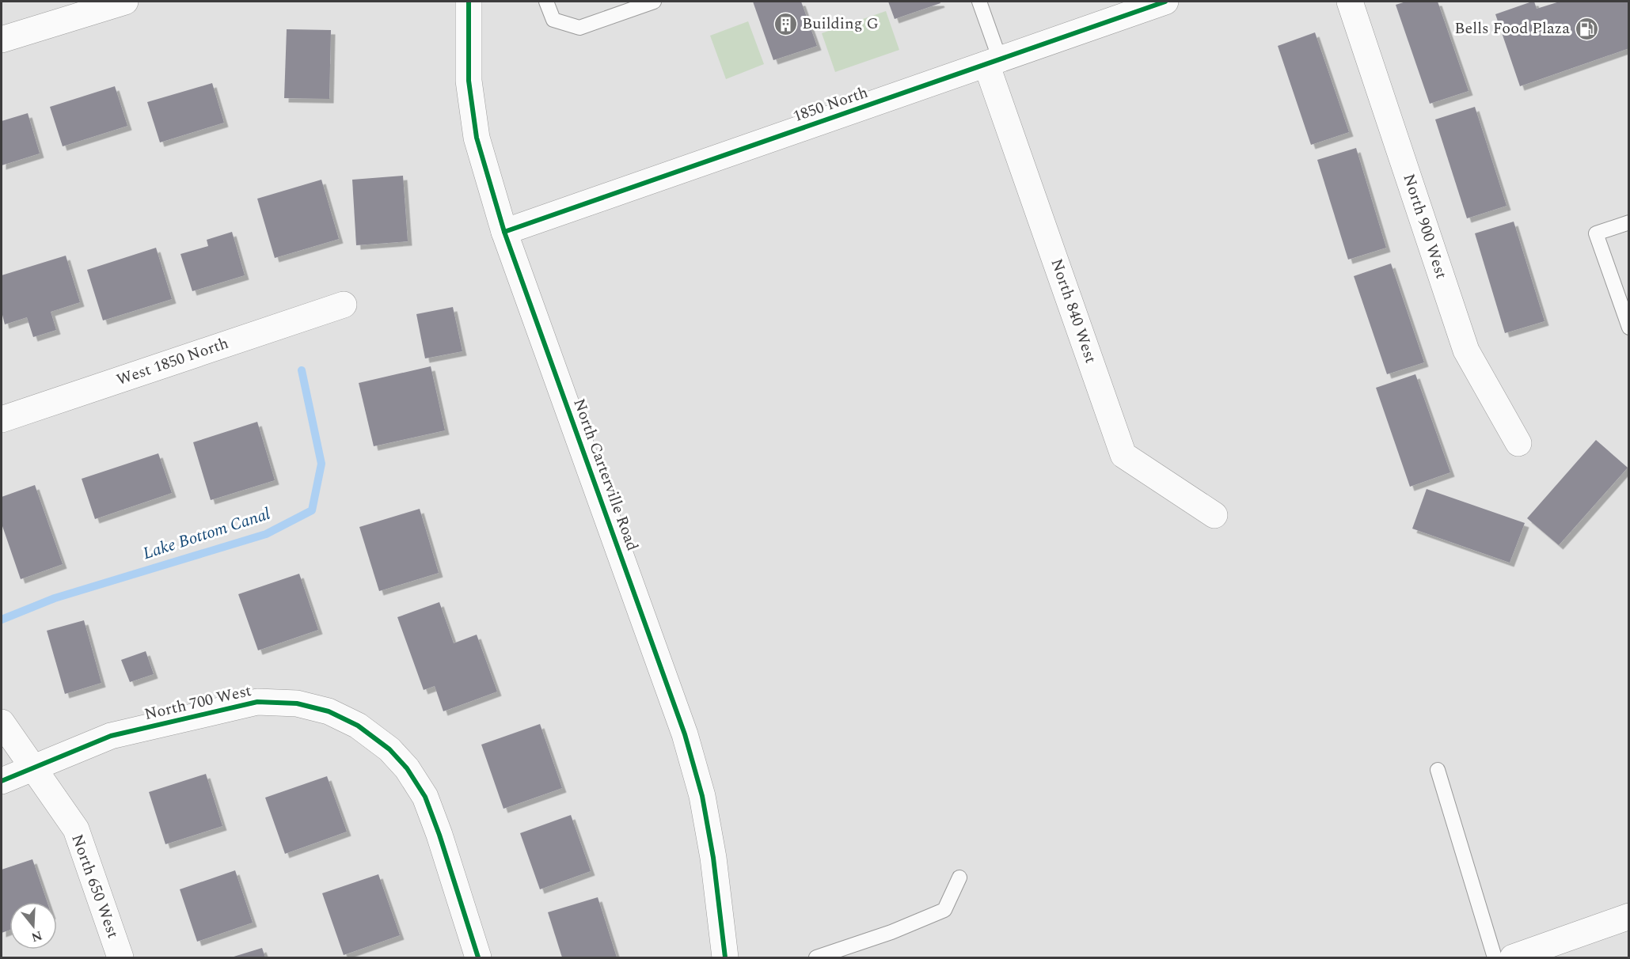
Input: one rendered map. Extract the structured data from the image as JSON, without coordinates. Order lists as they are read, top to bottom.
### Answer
{
  "streets": {
    "street": [
      "1850 North",
      "North 900 West",
      "North 840 West",
      "West 1850 North",
      "North Carterville Road",
      "North 700 West",
      "North 650 West"
    ]
  },
  "crossings": [
    ["1850 North", "North 840 West"],
    ["1850 North", "North Carterville Road"],
    ["North 700 West", "North 650 West"]
  ],
  "water": ["Lake Bottom Canal"],
  "places": {
    "building": ["Building G"],
    "fuel station": ["Bells Food Plaza"]
  },
  "north": "bottom"
}
